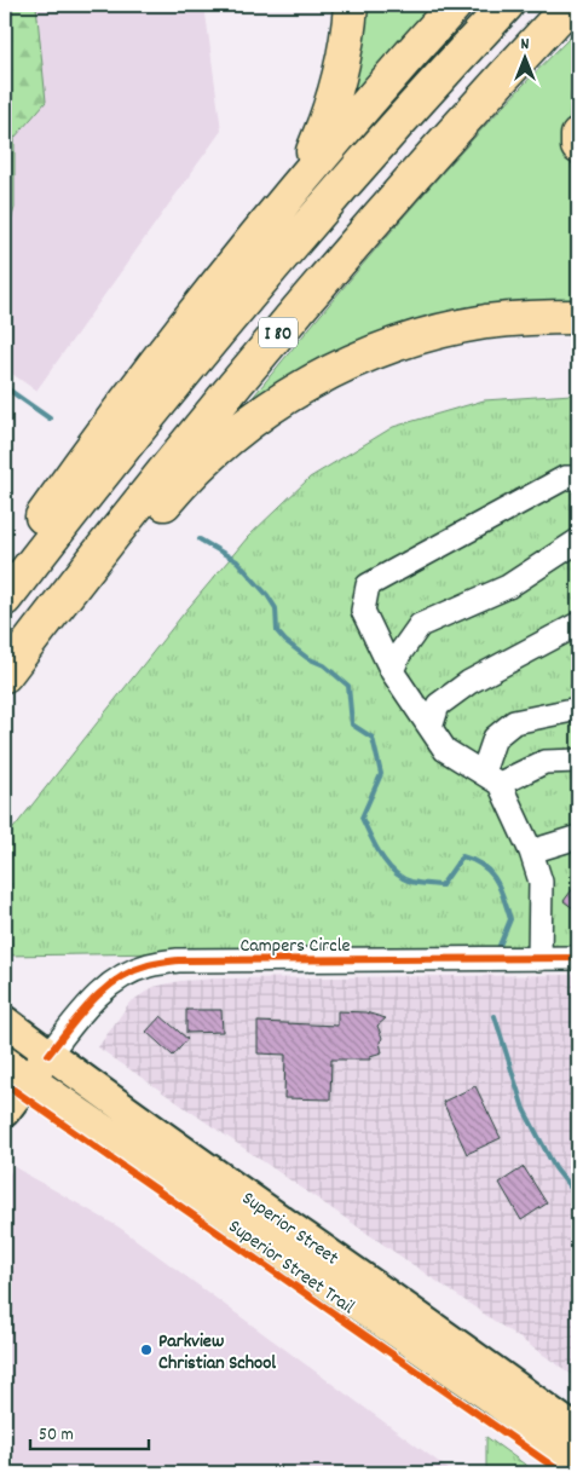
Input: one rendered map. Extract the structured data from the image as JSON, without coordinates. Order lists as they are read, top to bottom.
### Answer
{
  "streets": {
    "highway": ["I 80"],
    "main road": ["Superior Street"],
    "street": ["Campers Circle"],
    "cycle path": ["Superior Street Trail"]
  },
  "crossings": [
    ["Campers Circle", "Superior Street"]
  ],
  "places": ["Parkview Christian School"],
  "scale_bar": "50 m",
  "north": "top"
}
